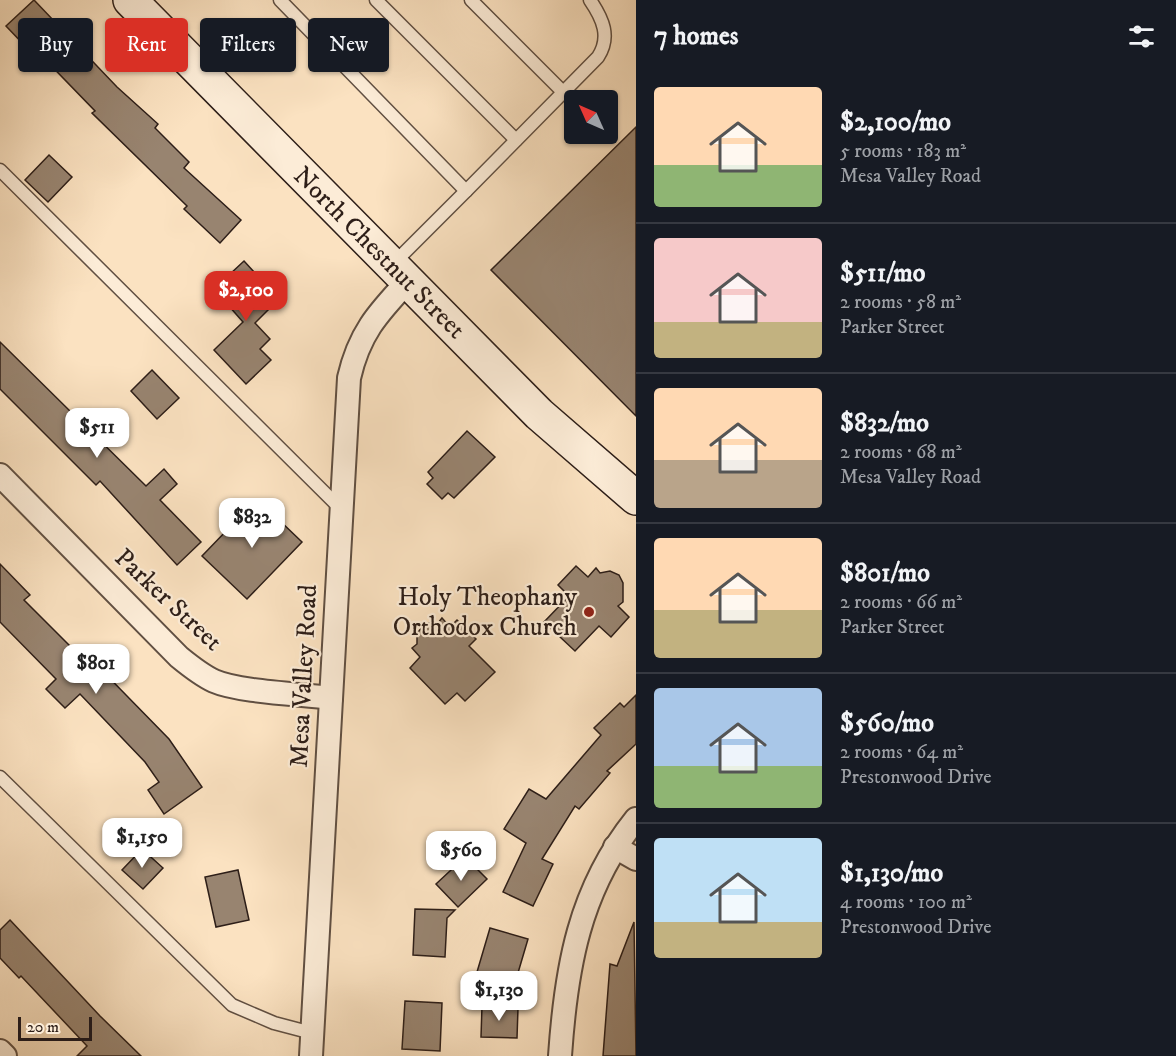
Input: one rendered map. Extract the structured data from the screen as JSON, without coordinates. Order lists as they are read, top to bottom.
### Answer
{
  "streets": {
    "main road": ["North Chestnut Street"],
    "street": ["Parker Street", "Mesa Valley Road"]
  },
  "crossings": [
    ["North Chestnut Street", "Mesa Valley Road"],
    ["Parker Street", "Mesa Valley Road"]
  ],
  "places": ["Holy Theophany Orthodox Church"],
  "scale_bar": "20 m",
  "north": "top left",
  "page": {
    "heading": "7 homes",
    "chip": [
      "Buy",
      "Rent",
      "Filters",
      "New"
    ],
    "list": [
      {
        "name": "$2,100/mo",
        "note": "5 rooms · 183 m² · Mesa Valley Road"
      },
      {
        "name": "$511/mo",
        "note": "2 rooms · 58 m² · Parker Street"
      },
      {
        "name": "$832/mo",
        "note": "2 rooms · 68 m² · Mesa Valley Road"
      },
      {
        "name": "$801/mo",
        "note": "2 rooms · 66 m² · Parker Street"
      },
      {
        "name": "$560/mo",
        "note": "2 rooms · 64 m² · Prestonwood Drive"
      },
      {
        "name": "$1,130/mo",
        "note": "4 rooms · 100 m² · Prestonwood Drive"
      }
    ],
    "price": [
      "$2,100",
      "$511",
      "$832",
      "$801",
      "$1,150",
      "$560",
      "$1,130"
    ],
    "scale": "20 m"
  }
}
